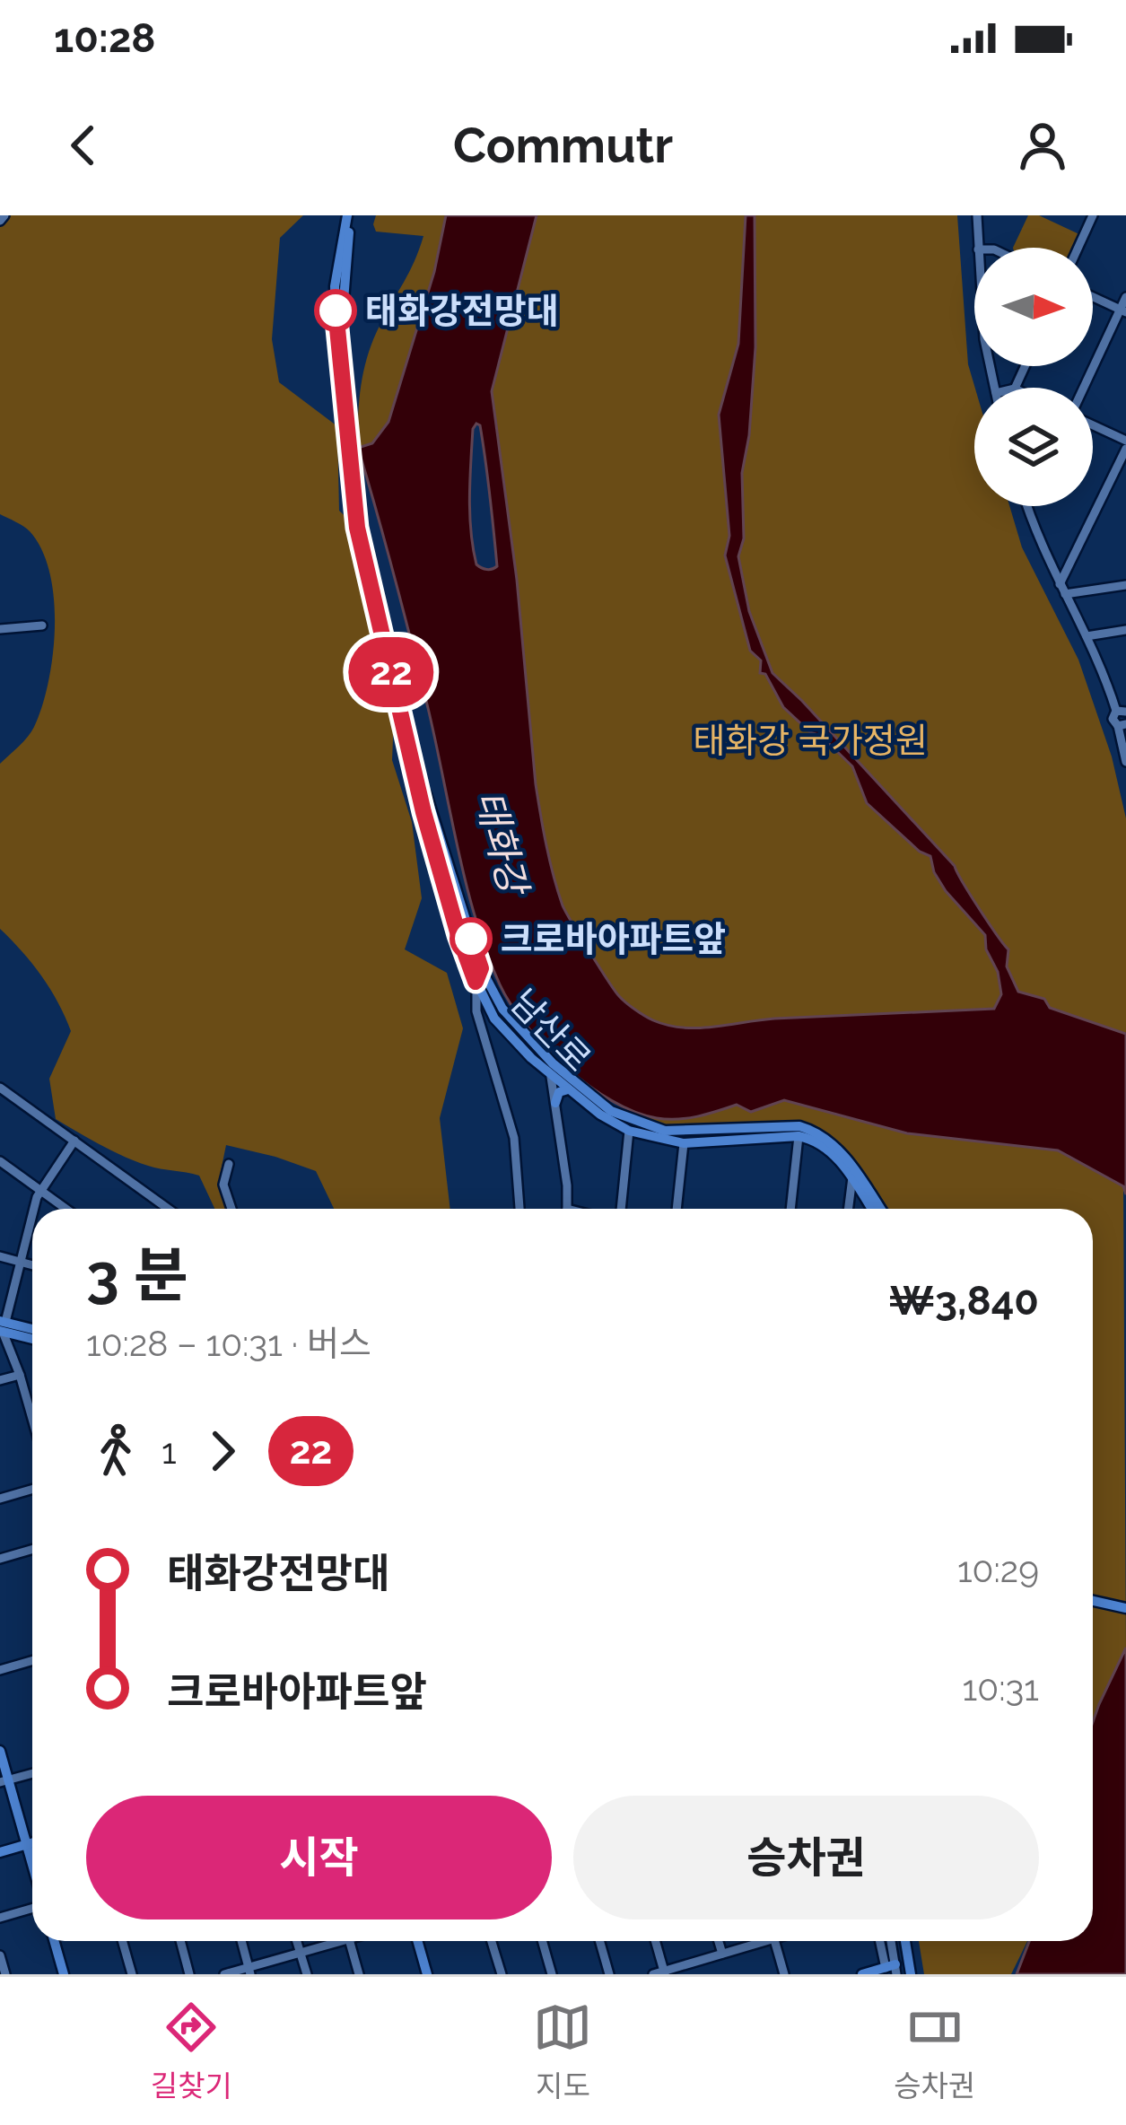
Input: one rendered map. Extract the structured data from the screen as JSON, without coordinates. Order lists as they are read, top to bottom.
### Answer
{
  "streets": {
    "main road": ["남산로"]
  },
  "water": ["태화강"],
  "parks": ["태화강 국가정원"],
  "places": ["태화강전망대", "크로바아파트앞"],
  "lines": ["bus line 22"],
  "north": "right",
  "page": {
    "status": "10:28",
    "header": "Commutr",
    "on_map": "22",
    "heading": ["3 분", "10:28 – 10:31 · 버스", "₩3,840"],
    "legs": ["1", "22"],
    "list": [
      {
        "name": "태화강전망대",
        "value": "10:29"
      },
      {
        "name": "크로바아파트앞",
        "value": "10:31"
      }
    ],
    "buttons": ["시작", "승차권"],
    "tabs": ["길찾기", "지도", "승차권"]
  }
}
